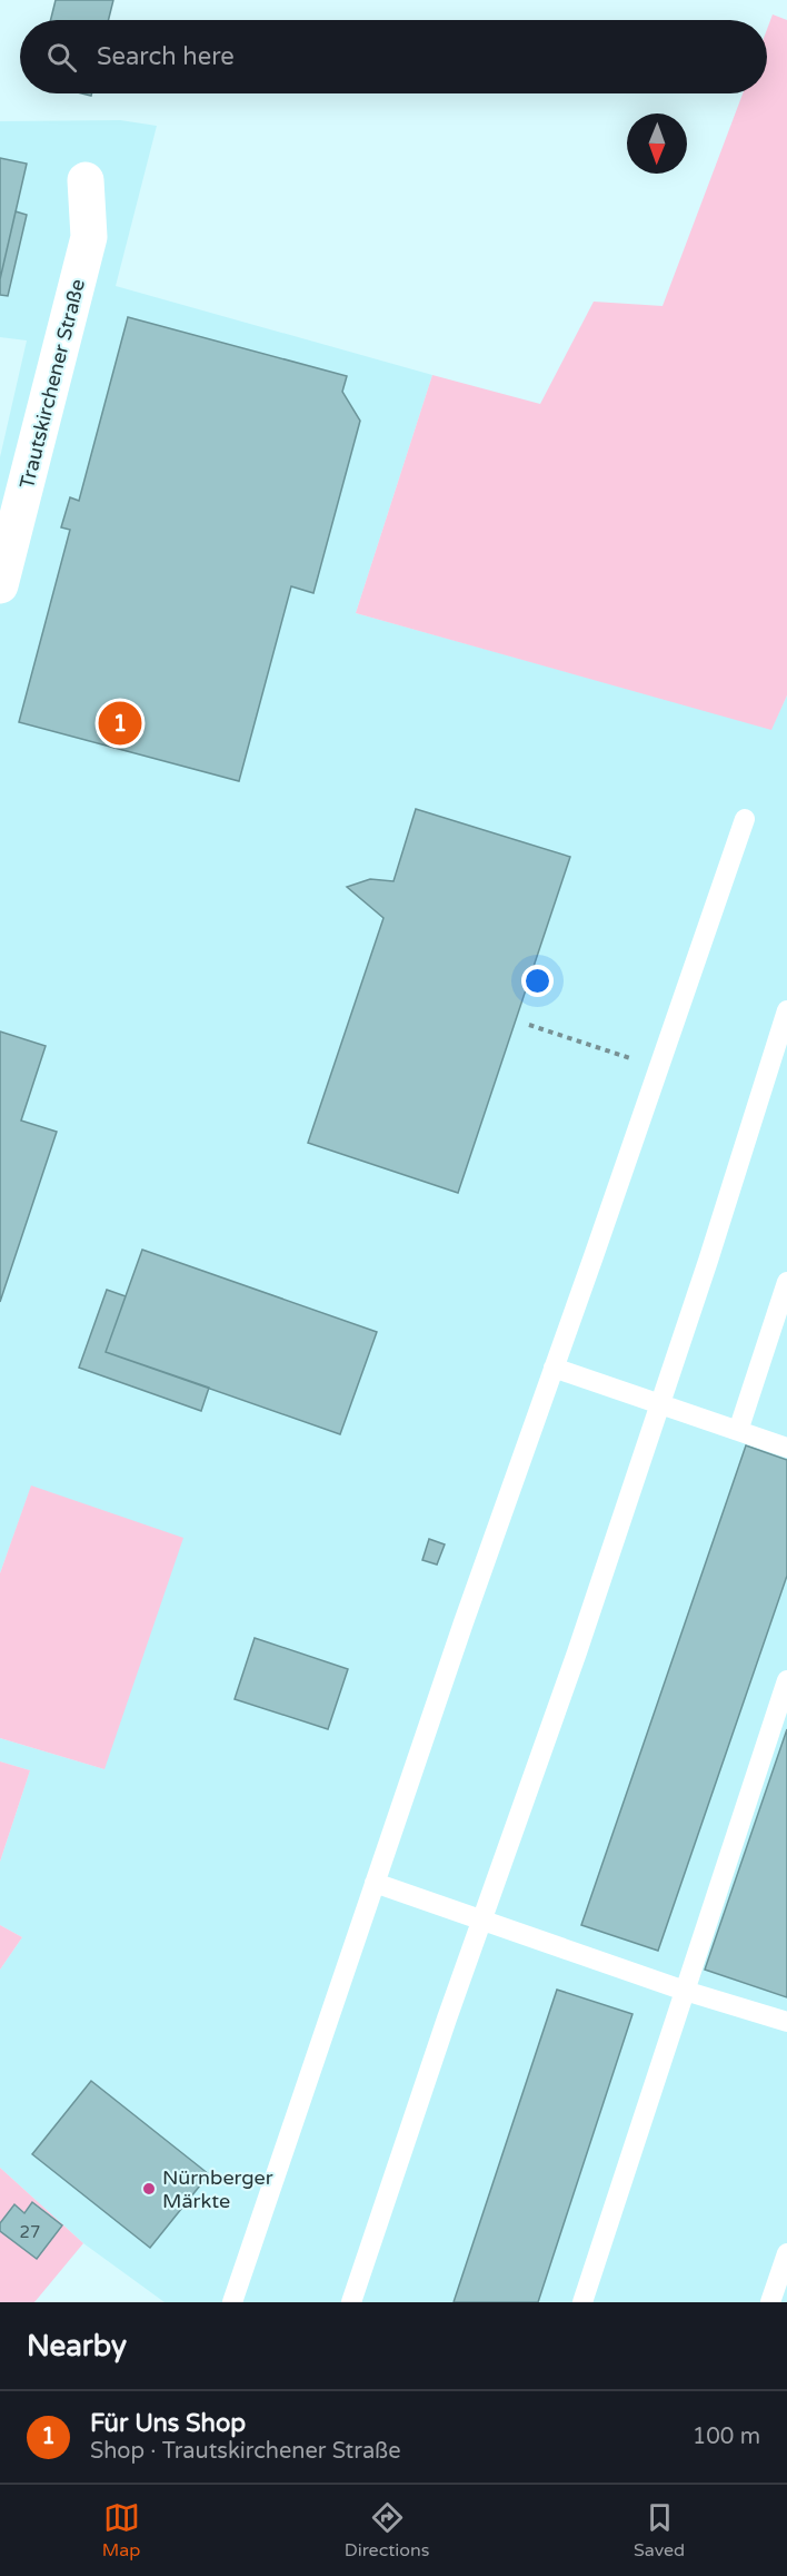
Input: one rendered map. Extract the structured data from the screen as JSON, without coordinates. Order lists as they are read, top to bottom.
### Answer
{
  "streets": {
    "street": ["Trautskirchener Straße"]
  },
  "places": ["Nürnberger Märkte"],
  "house_numbers": ["27"],
  "north": "bottom",
  "page": {
    "search": "Search here",
    "pins": "1",
    "heading": "Nearby",
    "list": [
      {
        "mark": "1",
        "name": "Für Uns Shop",
        "note": "Shop · Trautskirchener Straße",
        "value": "100 m"
      }
    ],
    "nav": ["Map", "Directions", "Saved"]
  }
}
